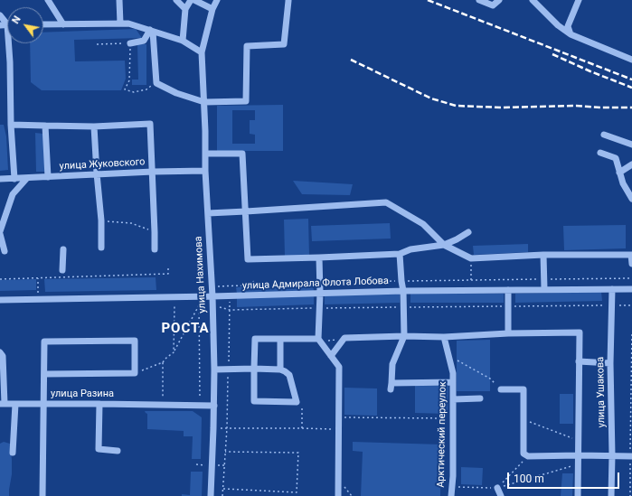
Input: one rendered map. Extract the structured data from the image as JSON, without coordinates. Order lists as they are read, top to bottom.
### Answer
{
  "streets": {
    "street": [
      "улица Жуковского",
      "улица Нахимова",
      "улица Адмирала Флота Лобова",
      "улица Ушакова",
      "улица Разина",
      "Арктический переулок"
    ]
  },
  "crossings": [
    ["улица Жуковского", "улица Нахимова"],
    ["улица Нахимова", "улица Адмирала Флота Лобова"],
    ["улица Нахимова", "улица Разина"],
    ["улица Адмирала Флота Лобова", "улица Ушакова"]
  ],
  "districts": ["РОСТА"],
  "scale_bar": "100 m",
  "north": "top left"
}
